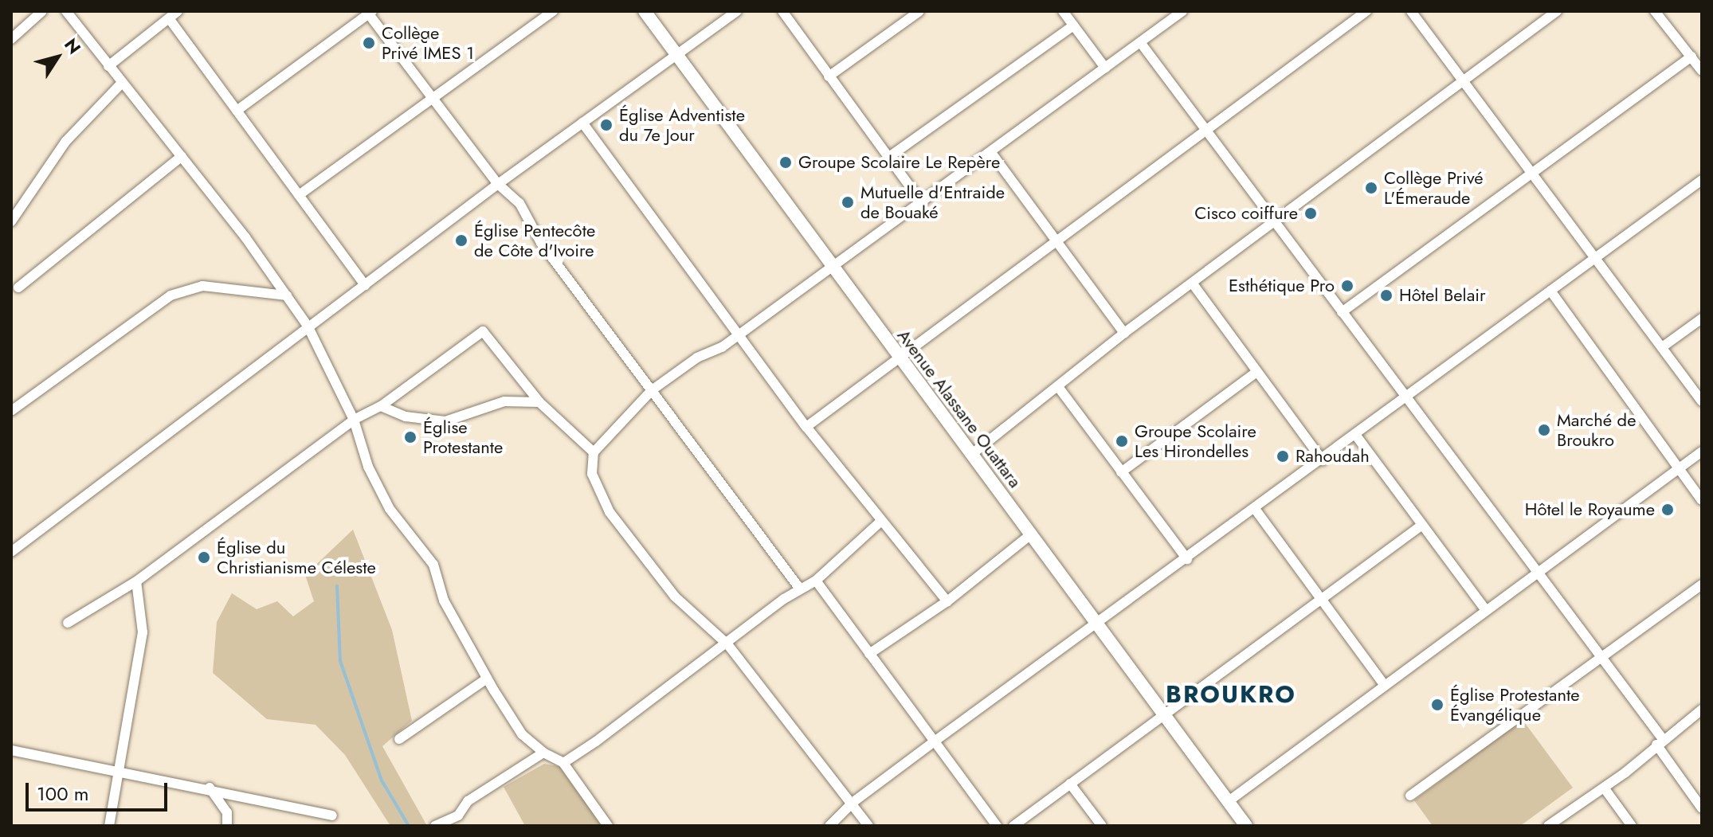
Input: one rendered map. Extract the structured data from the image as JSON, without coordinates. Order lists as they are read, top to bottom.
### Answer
{
  "streets": {
    "street": ["Avenue Alassane Ouattara"]
  },
  "districts": ["BROUKRO"],
  "places": [
    "Collège Privé IMES 1",
    "Église Adventiste du 7e Jour",
    "Groupe Scolaire Le Repère",
    "Collège Privé L'Émeraude",
    "Mutuelle d'Entraide de Bouaké",
    "Cisco coiffure",
    "Église Pentecôte de Côte d'Ivoire",
    "Esthétique Pro",
    "Hôtel Belair",
    "Marché de Broukro",
    "Église Protestante",
    "Groupe Scolaire Les Hirondelles",
    "Rahoudah",
    "Hôtel le Royaume",
    "Église du Christianisme Céleste",
    "Église Protestante Évangélique"
  ],
  "scale_bar": "100 m",
  "north": "top right"
}
